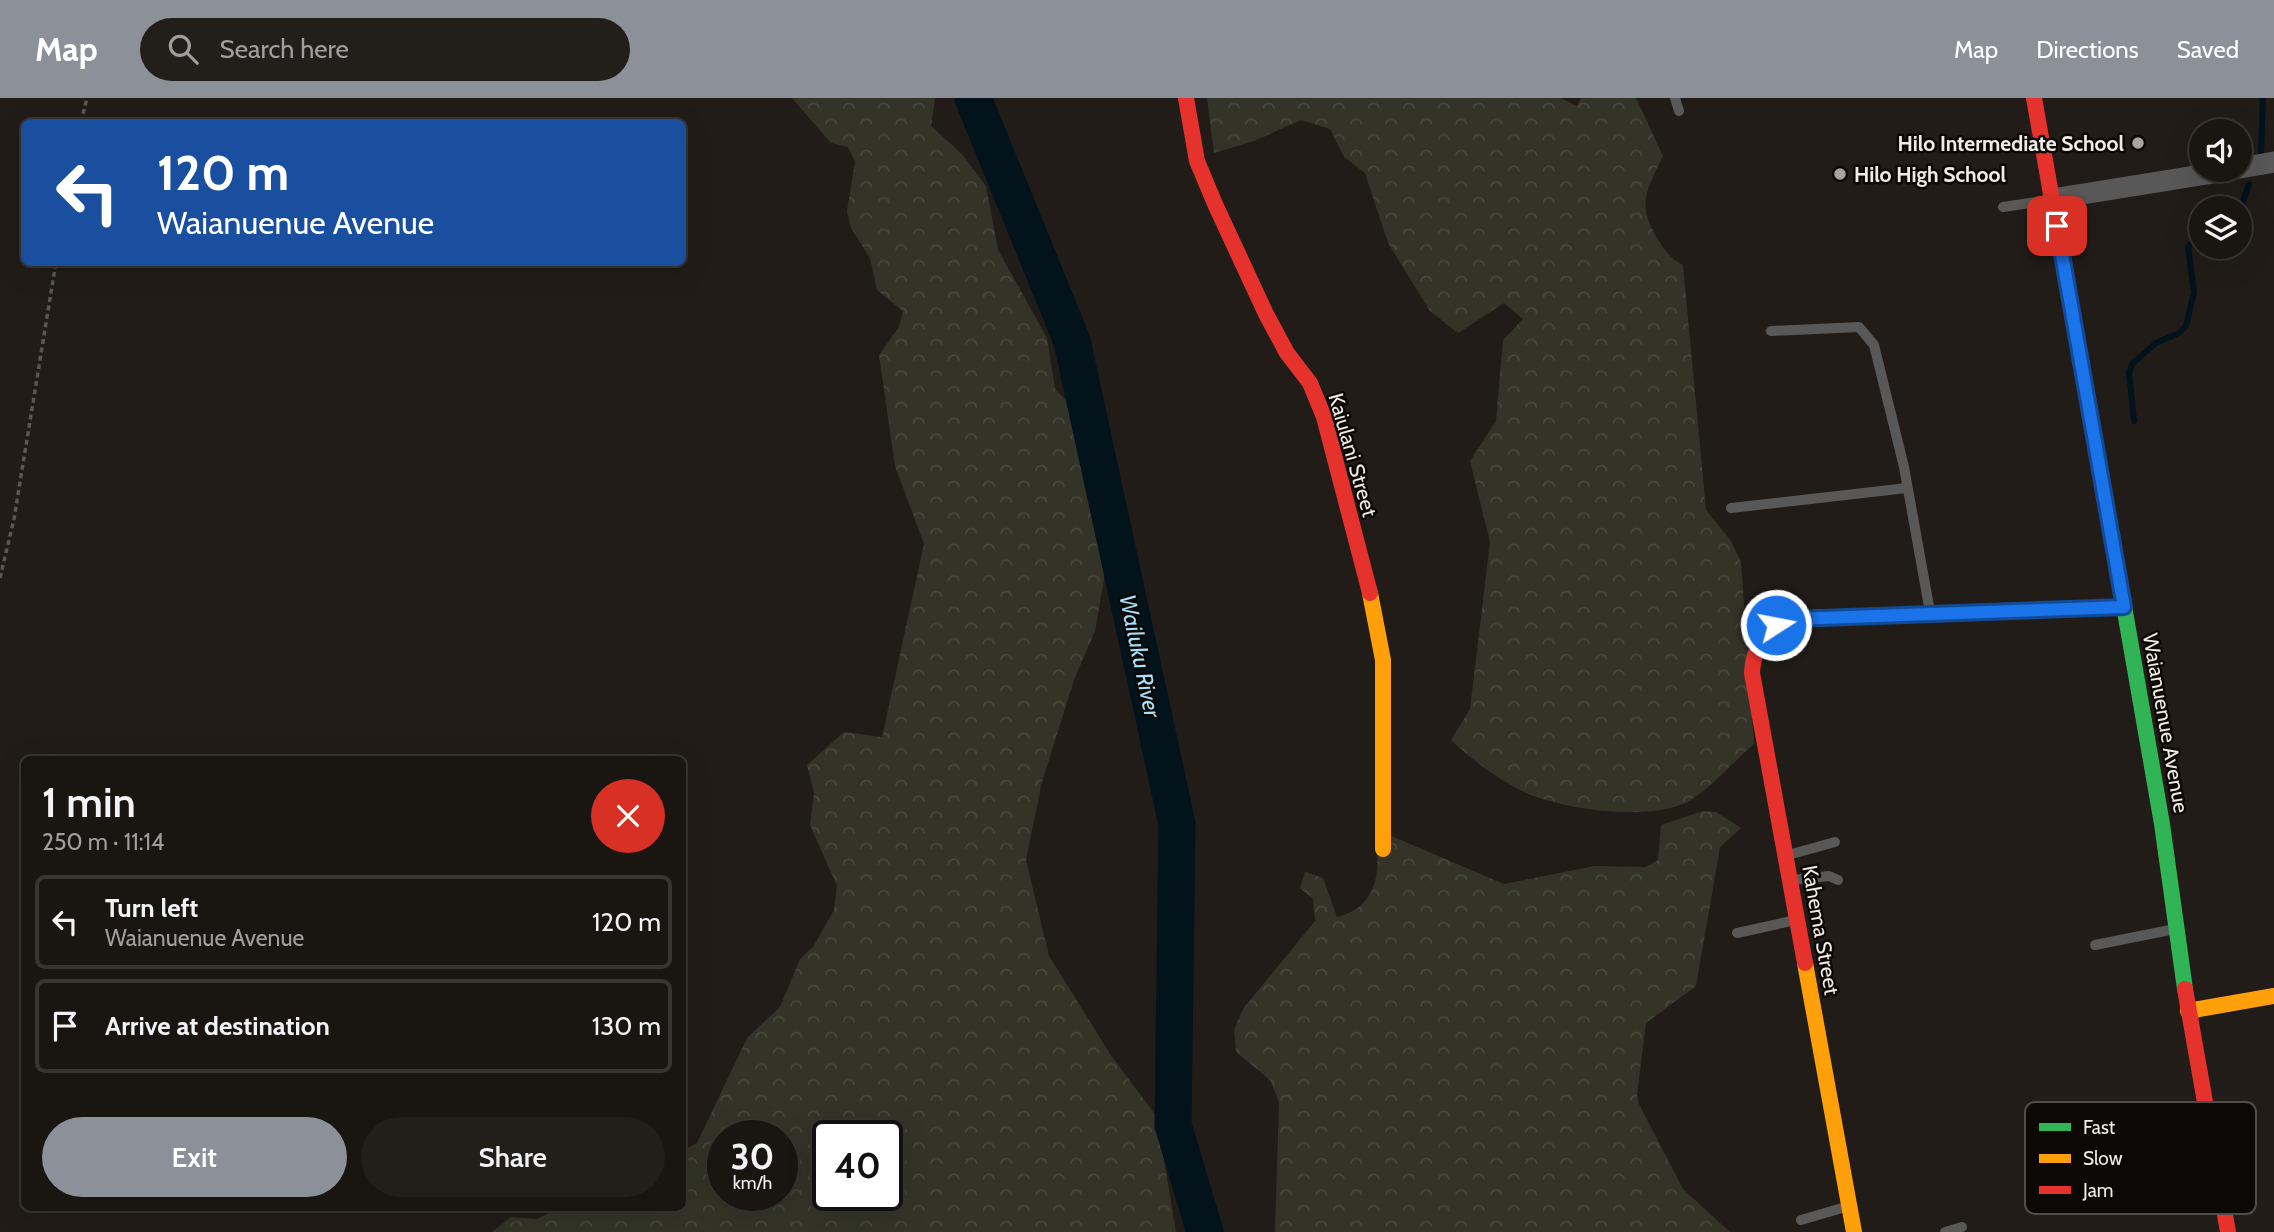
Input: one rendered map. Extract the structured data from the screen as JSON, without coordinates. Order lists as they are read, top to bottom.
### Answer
{
  "streets": {
    "street": ["Kaiulani Street", "Waianuenue Avenue", "Kahema Street"]
  },
  "water": ["Wailuku River"],
  "places": ["Hilo Intermediate School", "Hilo High School"],
  "legend": ["Fast", "Slow", "Jam"],
  "page": {
    "header": "Map",
    "search": "Search here",
    "nav": ["Map", "Directions", "Saved"],
    "turn": ["120 m", "Waianuenue Avenue"],
    "heading": ["1 min", "250 m · 11:14"],
    "list": [
      {
        "name": "Turn left",
        "note": "Waianuenue Avenue",
        "value": "120 m"
      },
      {
        "name": "Arrive at destination",
        "value": "130 m"
      }
    ],
    "buttons": ["Exit", "Share"],
    "speed": "30 km/h",
    "limit": "40"
  }
}
